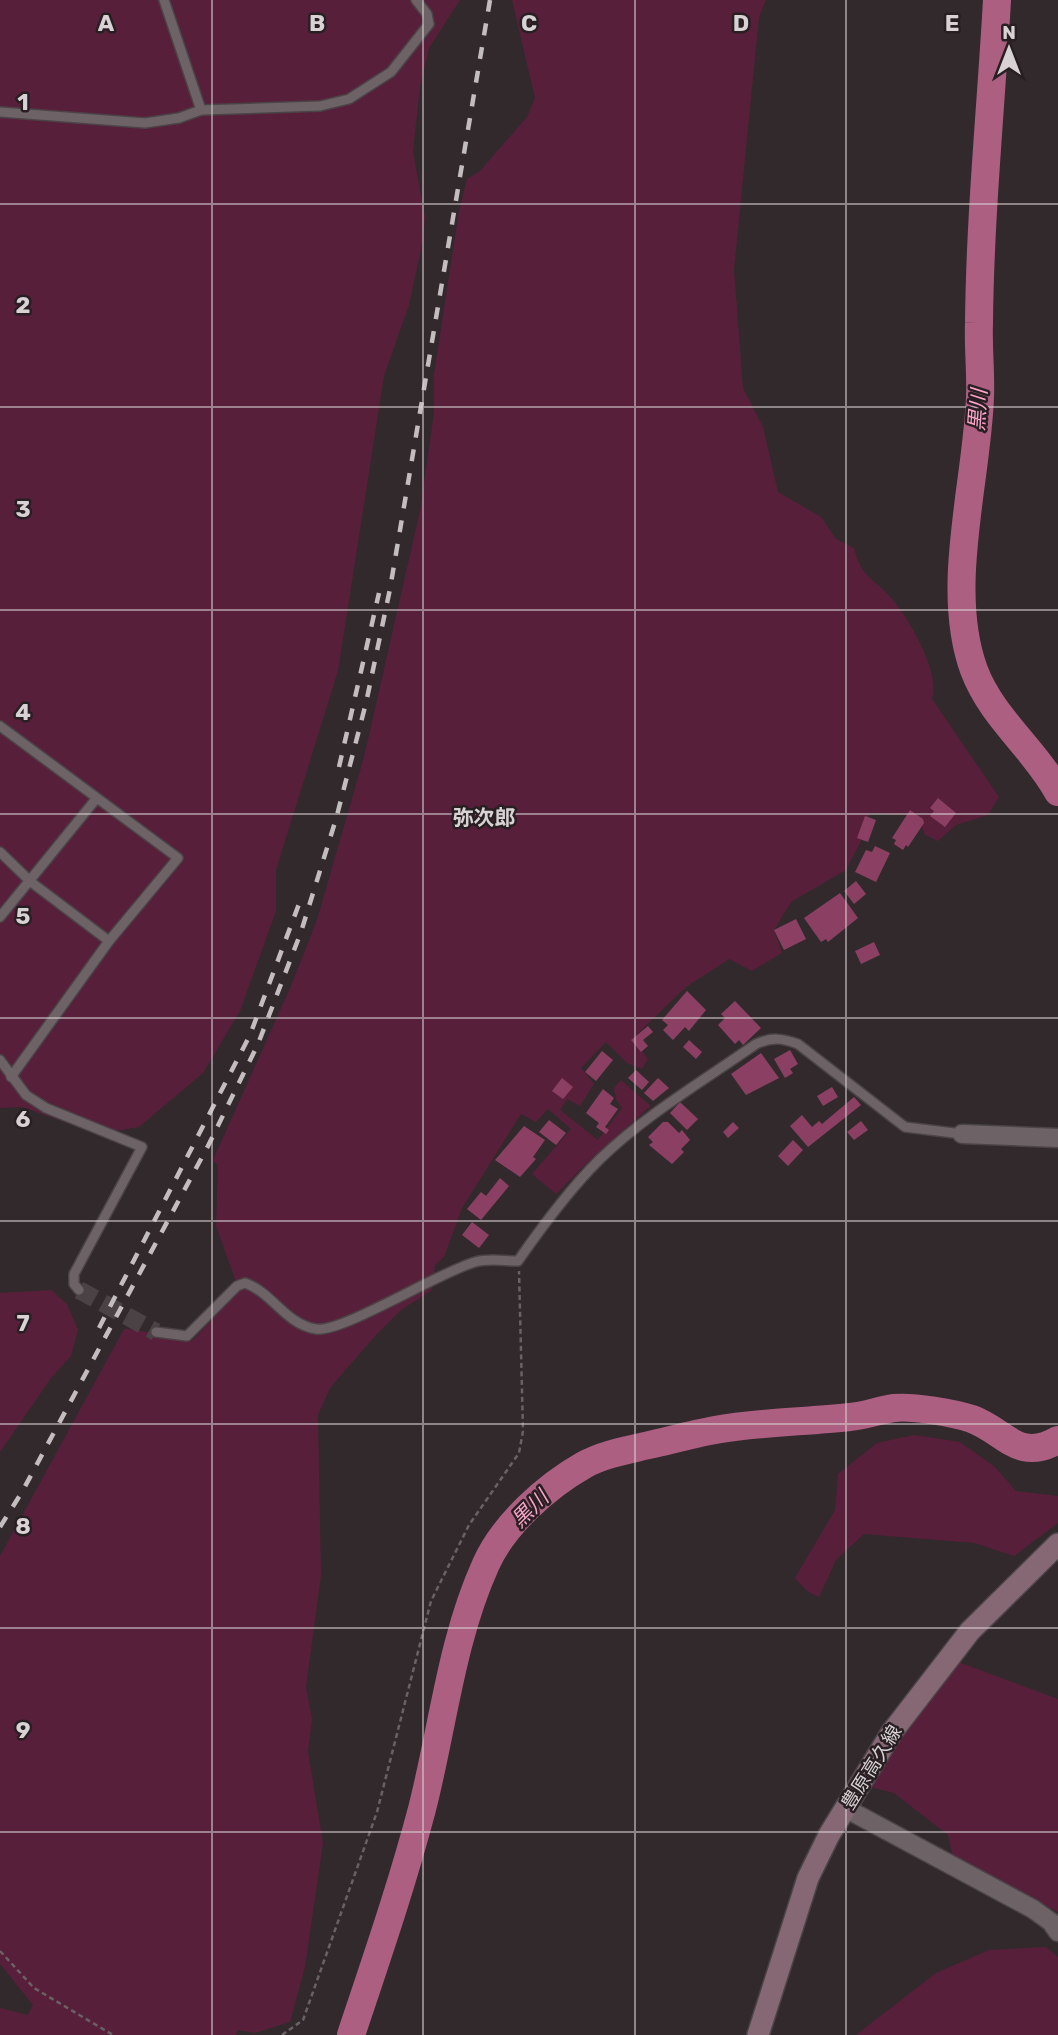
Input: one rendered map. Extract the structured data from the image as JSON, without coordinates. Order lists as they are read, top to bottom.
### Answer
{
  "streets": {
    "main road": ["豊原高久線"]
  },
  "districts": ["弥次郎"],
  "water": ["黒川"],
  "north": "top",
  "grid": {
    "columns": [
      "A",
      "B",
      "C",
      "D",
      "E"
    ],
    "rows": [
      "1",
      "2",
      "3",
      "4",
      "5",
      "6",
      "7",
      "8",
      "9"
    ]
  }
}
